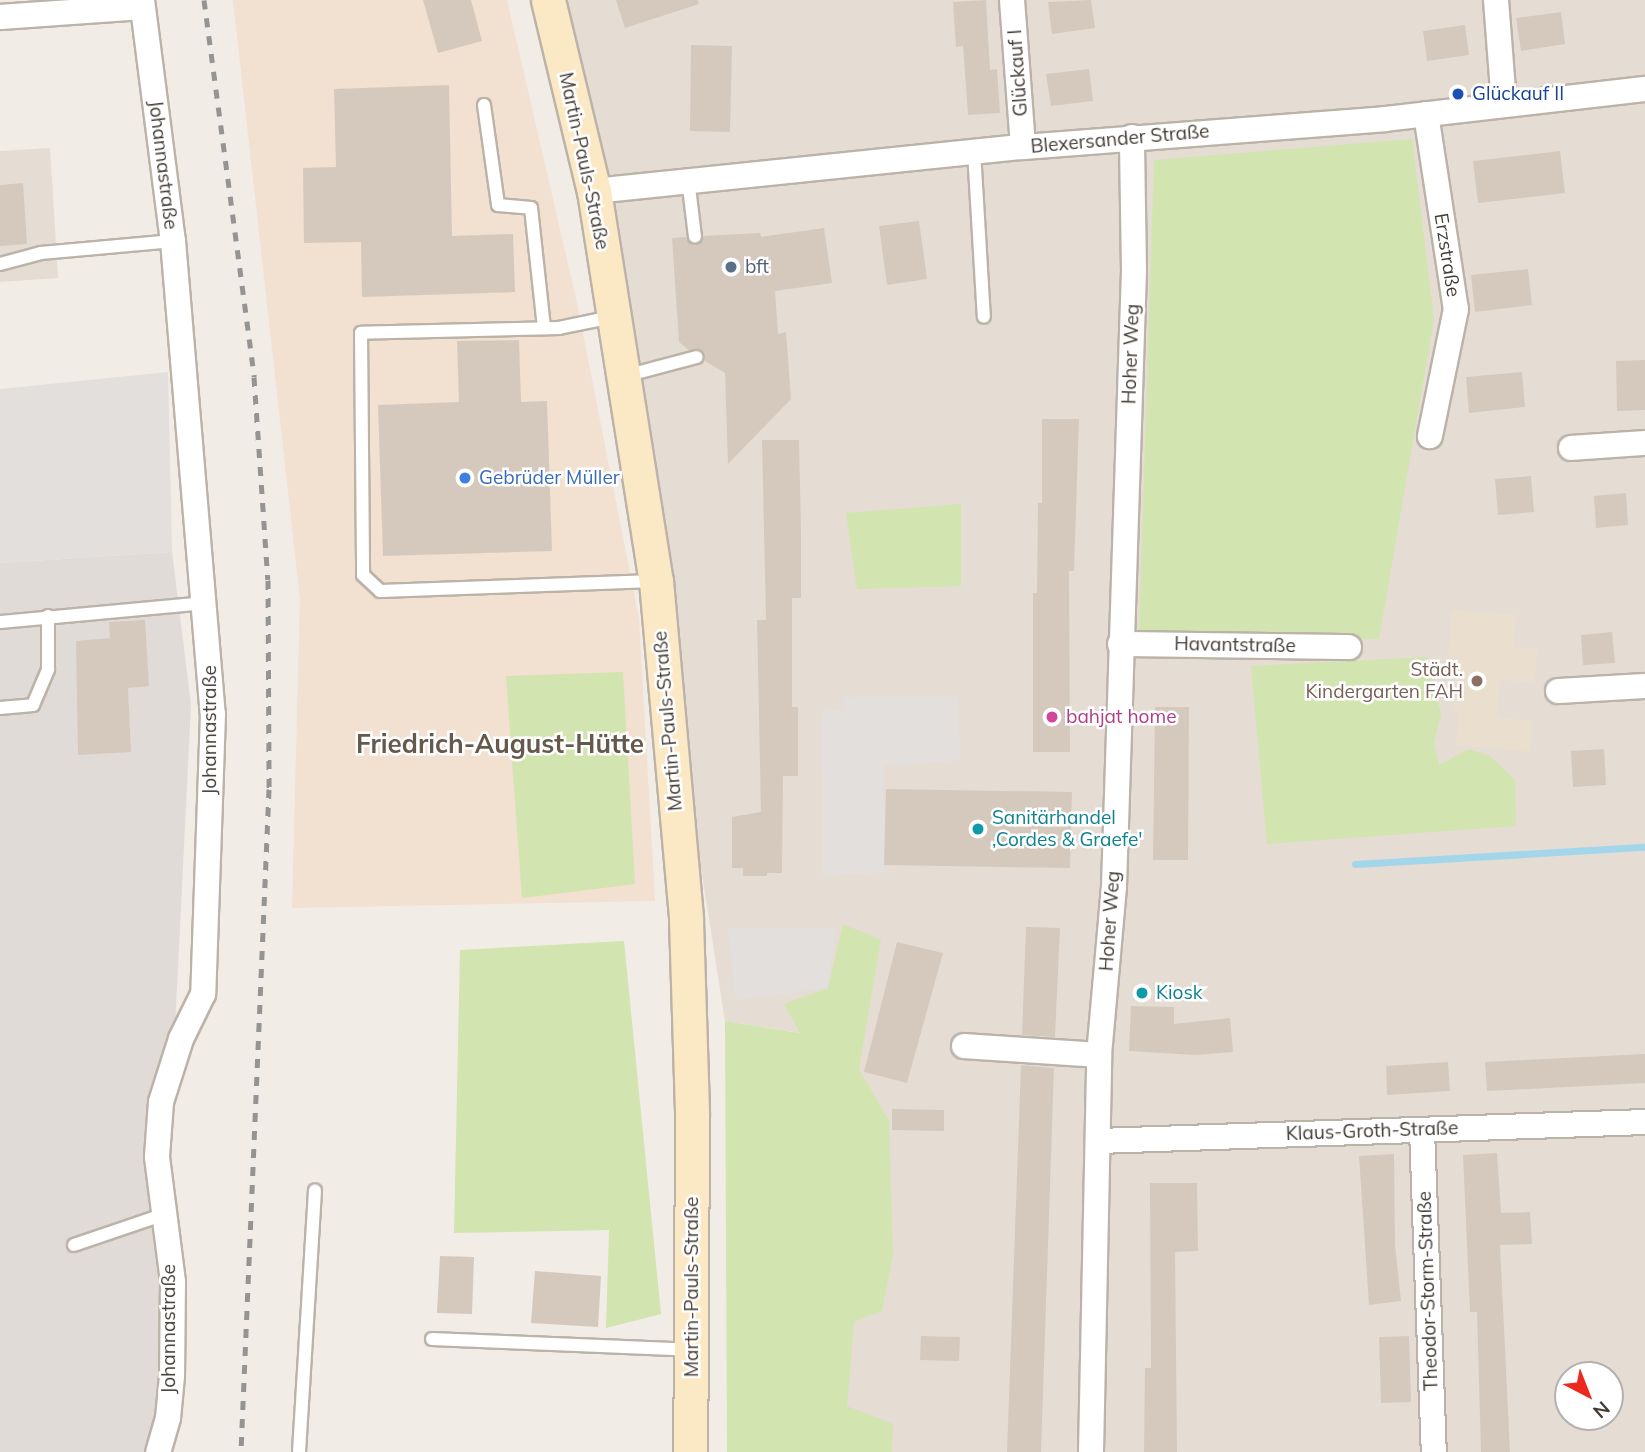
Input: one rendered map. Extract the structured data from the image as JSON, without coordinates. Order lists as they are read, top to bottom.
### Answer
{
  "streets": {
    "street": [
      "Glückauf I",
      "Blexersander Straße",
      "Martin-Pauls-Straße",
      "Johannastraße",
      "Erzstraße",
      "Hoher Weg",
      "Havantstraße",
      "Klaus-Groth-Straße",
      "Theodor-Storm-Straße"
    ]
  },
  "crossings": [
    ["Glückauf I", "Blexersander Straße"],
    ["Blexersander Straße", "Martin-Pauls-Straße"],
    ["Blexersander Straße", "Erzstraße"],
    ["Blexersander Straße", "Hoher Weg"],
    ["Hoher Weg", "Havantstraße"],
    ["Hoher Weg", "Klaus-Groth-Straße"],
    ["Klaus-Groth-Straße", "Theodor-Storm-Straße"]
  ],
  "districts": ["Friedrich-August-Hütte"],
  "places": [
    "Glückauf II",
    "bft",
    "Gebrüder Müller",
    "Städt. Kindergarten FAH",
    "bahjat home",
    "Sanitärhandel ,Cordes & Graefe'",
    "Kiosk"
  ],
  "north": "bottom right"
}
